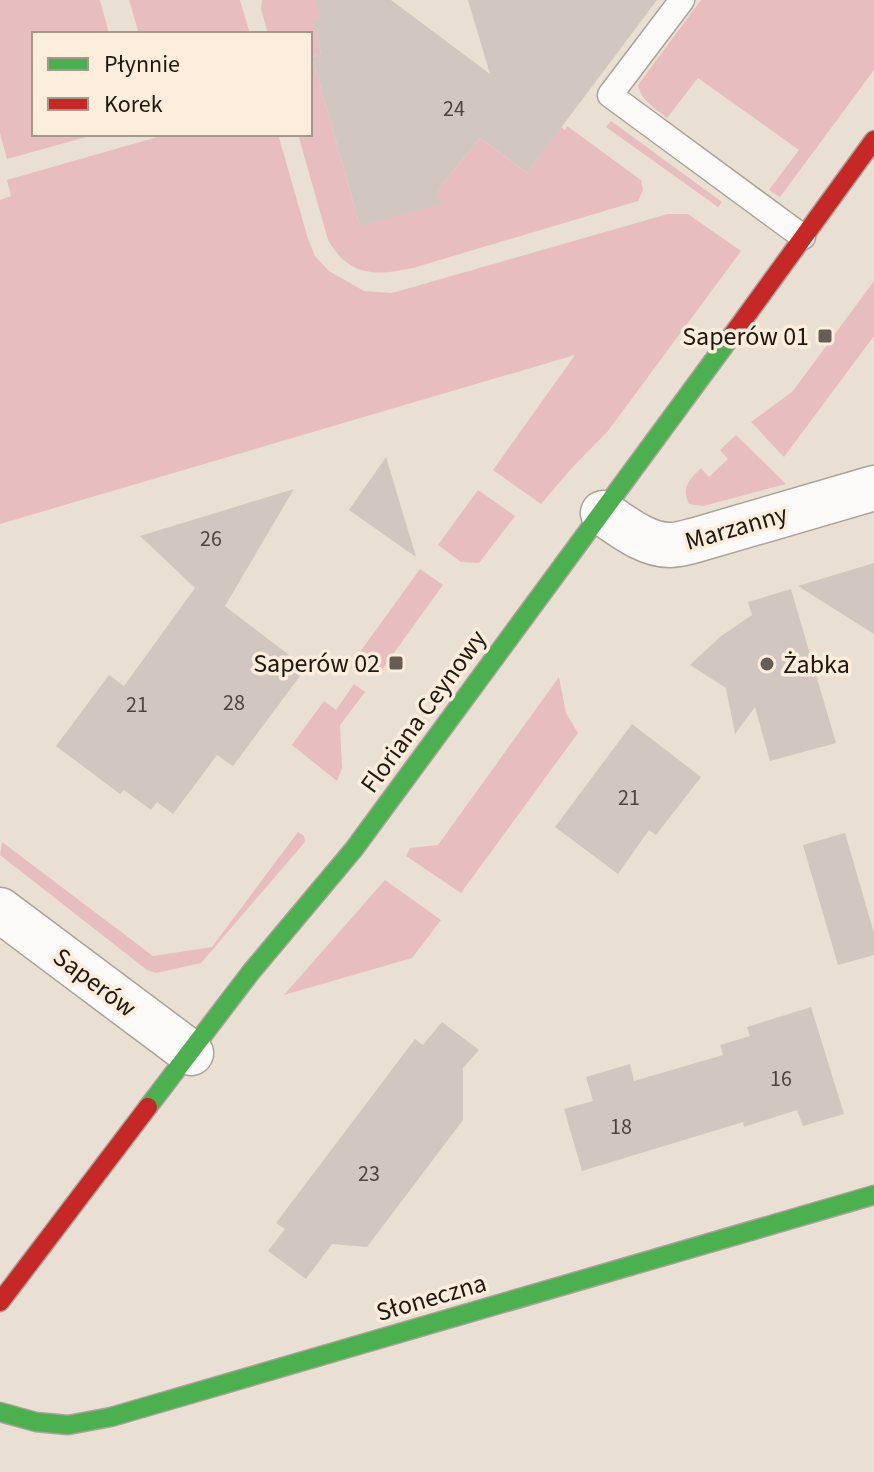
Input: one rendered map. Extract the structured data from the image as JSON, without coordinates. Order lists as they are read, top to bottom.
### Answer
{
  "streets": {
    "street": [
      "Marzanny",
      "Floriana Ceynowy",
      "Saperów",
      "Słoneczna"
    ]
  },
  "crossings": [
    ["Marzanny", "Floriana Ceynowy"],
    ["Floriana Ceynowy", "Saperów"]
  ],
  "places": {
    "transit": ["Saperów 01", "Saperów 02"],
    "other": ["Żabka"]
  },
  "house_numbers": [
    "24",
    "26",
    "28",
    "21",
    "21",
    "16",
    "18",
    "23"
  ],
  "legend": ["Płynnie", "Korek"]
}
